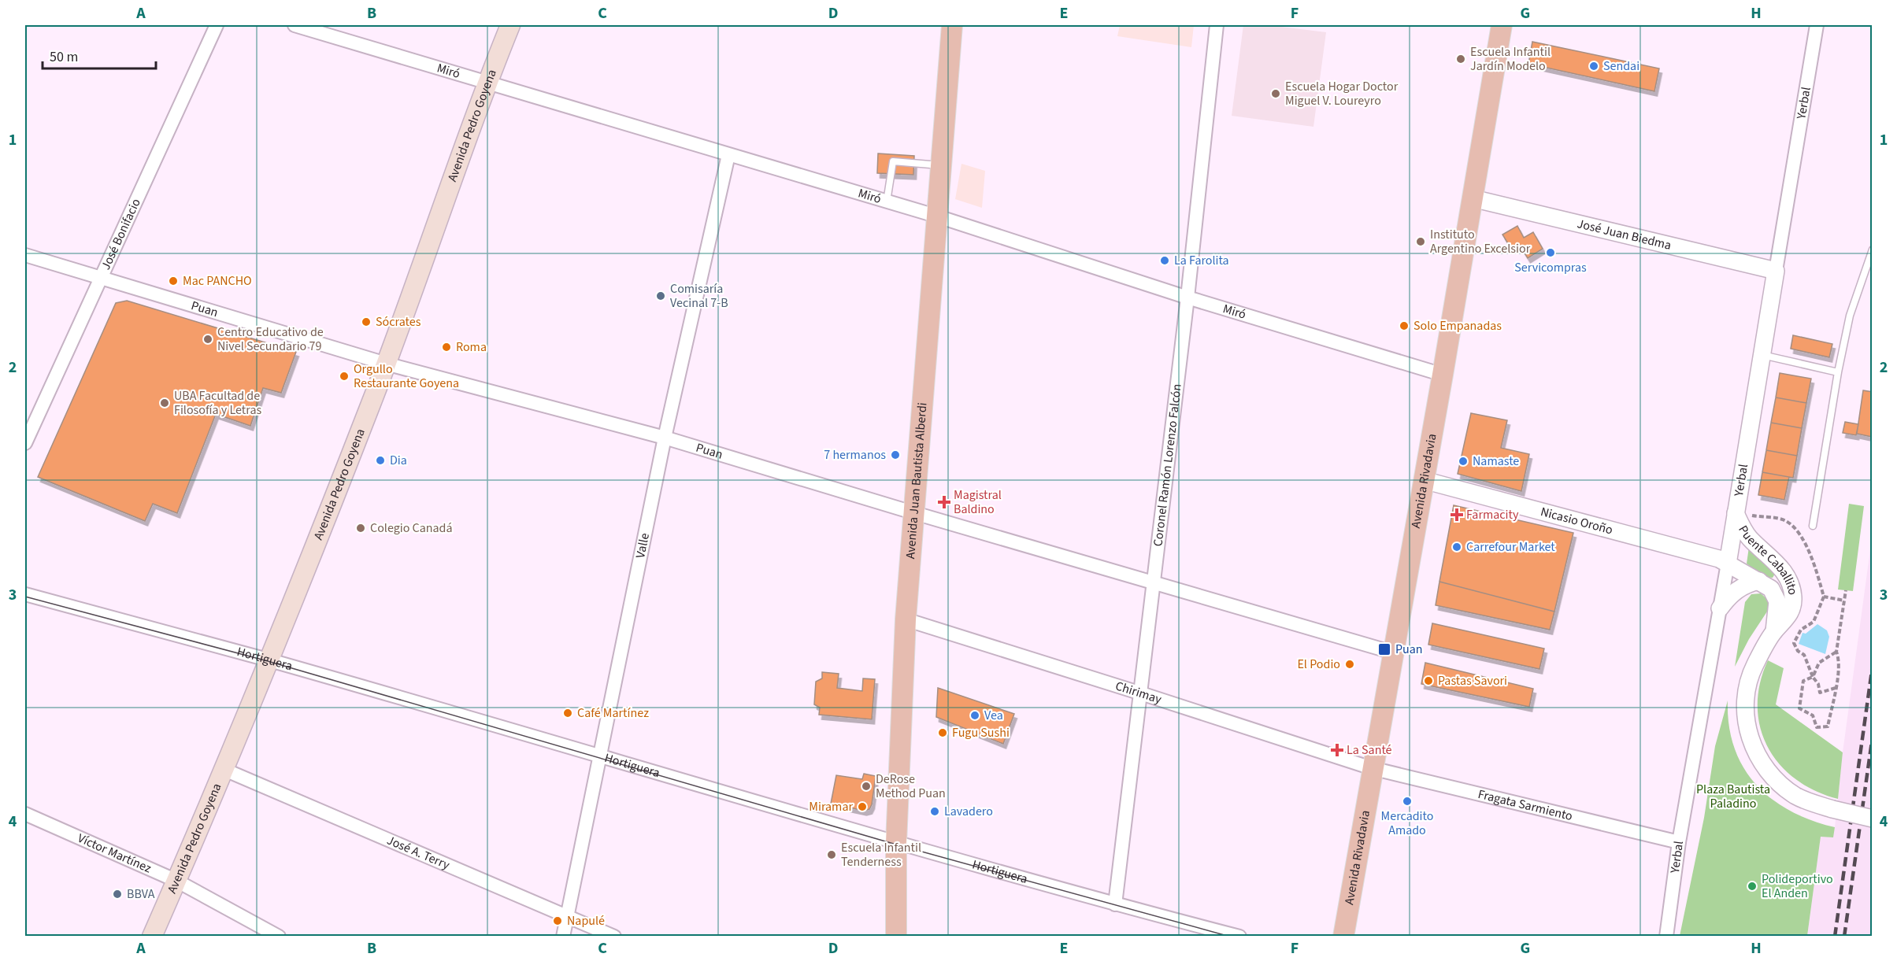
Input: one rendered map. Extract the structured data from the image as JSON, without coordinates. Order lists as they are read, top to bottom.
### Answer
{
  "streets": {
    "main road": ["Avenida Pedro Goyena", "Avenida Juan Bautista Alberdi", "Avenida Rivadavia"],
    "street": [
      "Miró",
      "Yerbal",
      "José Bonifacio",
      "José Juan Biedma",
      "Puan",
      "Coronel Ramón Lorenzo Falcón",
      "Nicasio Oroño",
      "Valle",
      "Puente Caballito",
      "Hortiguera",
      "Chirimay",
      "Fragata Sarmiento",
      "José A. Terry",
      "Víctor Martínez"
    ]
  },
  "crossings": [
    ["Miró", "Avenida Pedro Goyena"],
    ["Miró", "Coronel Ramón Lorenzo Falcón"],
    ["Miró", "Avenida Juan Bautista Alberdi"],
    ["Miró", "Avenida Rivadavia"],
    ["Miró", "Valle"],
    ["Yerbal", "José Juan Biedma"],
    ["Yerbal", "Nicasio Oroño"],
    ["Yerbal", "Puente Caballito"],
    ["Yerbal", "Fragata Sarmiento"],
    ["Avenida Pedro Goyena", "Puan"],
    ["Avenida Pedro Goyena", "Hortiguera"],
    ["Avenida Pedro Goyena", "José A. Terry"],
    ["Avenida Pedro Goyena", "Víctor Martínez"],
    ["José Bonifacio", "Puan"],
    ["José Juan Biedma", "Avenida Rivadavia"],
    ["Puan", "Coronel Ramón Lorenzo Falcón"],
    ["Puan", "Avenida Juan Bautista Alberdi"],
    ["Puan", "Avenida Rivadavia"],
    ["Puan", "Valle"],
    ["Coronel Ramón Lorenzo Falcón", "Hortiguera"],
    ["Coronel Ramón Lorenzo Falcón", "Chirimay"],
    ["Avenida Juan Bautista Alberdi", "Hortiguera"],
    ["Avenida Juan Bautista Alberdi", "Chirimay"],
    ["Avenida Rivadavia", "Nicasio Oroño"],
    ["Avenida Rivadavia", "Chirimay"],
    ["Avenida Rivadavia", "Fragata Sarmiento"],
    ["Nicasio Oroño", "Puente Caballito"],
    ["Valle", "Hortiguera"],
    ["Valle", "José A. Terry"],
    ["Chirimay", "Fragata Sarmiento"]
  ],
  "parks": ["Plaza Bautista Paladino"],
  "places": {
    "other": [
      "Escuela Infantil Jardín Modelo",
      "Sendai",
      "Escuela Hogar Doctor Miguel V. Loureyro",
      "Instituto Argentino Excelsior",
      "Servicompras",
      "La Farolita",
      "Mac PANCHO",
      "Comisaría Vecinal 7-B",
      "Sócrates",
      "Solo Empanadas",
      "Centro Educativo de Nivel Secundario 79",
      "Roma",
      "Orgullo Restaurante Goyena",
      "UBA Facultad de Filosofía y Letras",
      "7 hermanos",
      "Dia",
      "Namaste",
      "Colegio Canadá",
      "Carrefour Market",
      "El Podio",
      "Pastas Savori",
      "Café Martínez",
      "Vea",
      "Fugu Sushi",
      "DeRose Method Puan",
      "Mercadito Amado",
      "Miramar",
      "Lavadero",
      "Escuela Infantil Tenderness",
      "Polideportivo El Anden",
      "BBVA",
      "Napulé"
    ],
    "health": ["Magistral Baldino", "Farmacity", "La Santé"],
    "transit": ["Puan"]
  },
  "scale_bar": "50 m",
  "grid": {
    "columns": [
      "A",
      "B",
      "C",
      "D",
      "E",
      "F",
      "G",
      "H"
    ],
    "rows": [
      "1",
      "2",
      "3",
      "4"
    ]
  }
}
